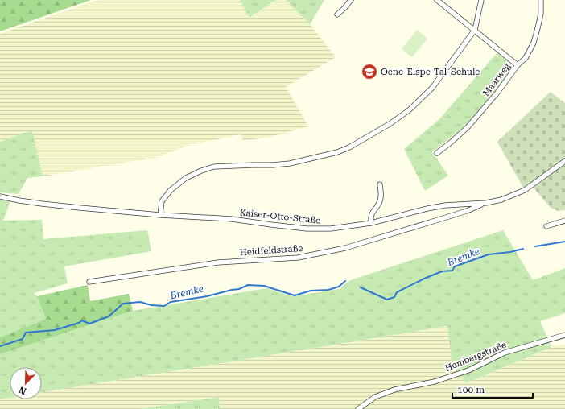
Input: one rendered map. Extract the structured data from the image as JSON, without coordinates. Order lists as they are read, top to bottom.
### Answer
{
  "streets": {
    "street": [
      "Maarweg",
      "Kaiser-Otto-Straße",
      "Heidfeldstraße",
      "Hembergstraße"
    ]
  },
  "crossings": [
    ["Kaiser-Otto-Straße", "Heidfeldstraße"]
  ],
  "water": ["Bremke"],
  "places": {
    "school or university": ["Oene-Elspe-Tal-Schule"]
  },
  "scale_bar": "100 m",
  "north": "bottom left"
}
